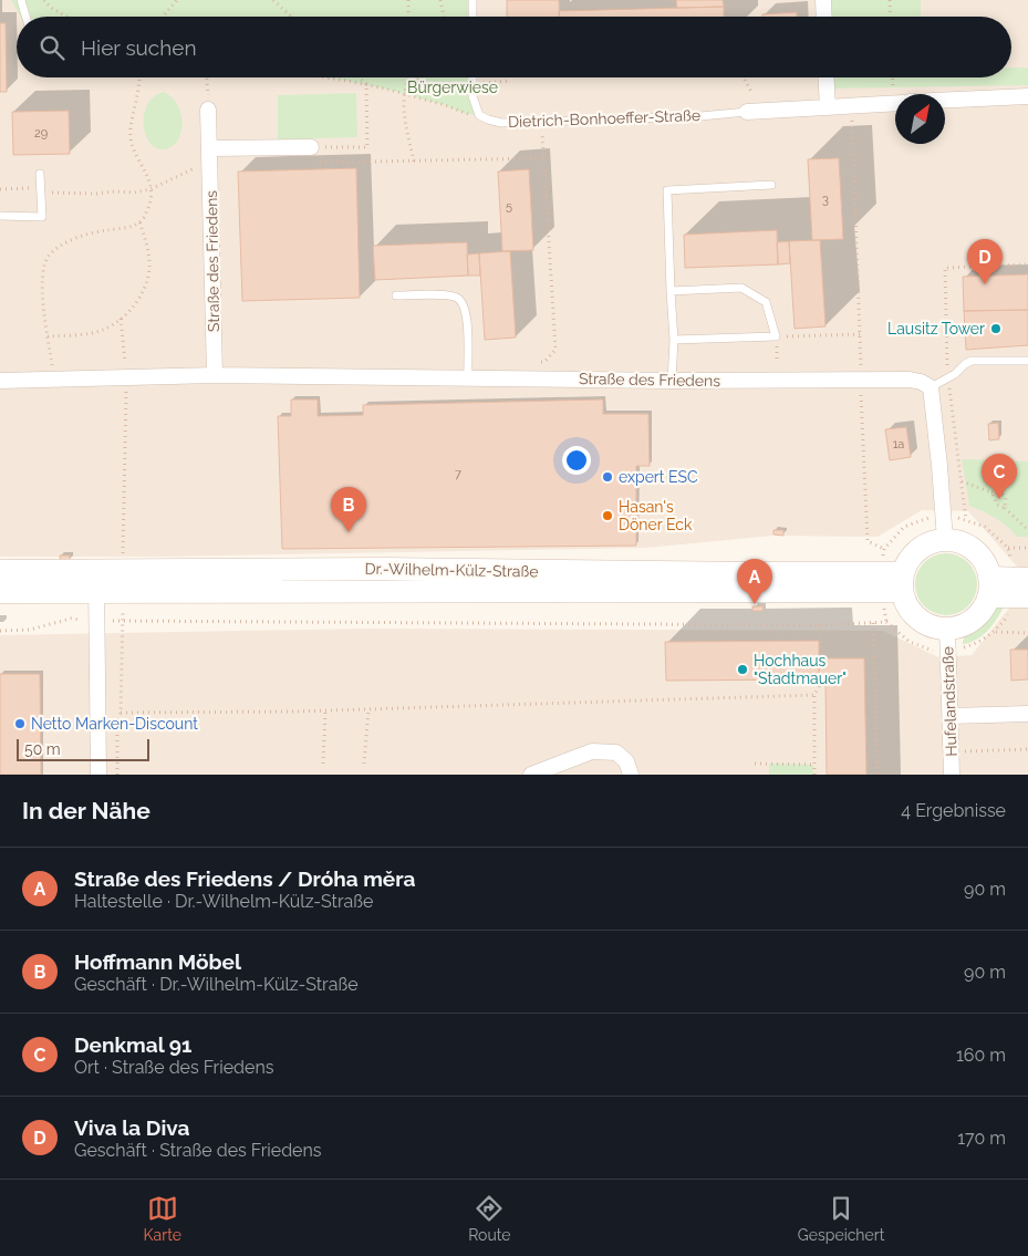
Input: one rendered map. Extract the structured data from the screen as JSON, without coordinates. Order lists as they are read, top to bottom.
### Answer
{
  "streets": {
    "street": ["Straße des Friedens", "Dr.-Wilhelm-Külz-Straße", "Hufelandstraße"],
    "lane": ["Dietrich-Bonhoeffer-Straße"]
  },
  "crossings": [
    ["Dr.-Wilhelm-Külz-Straße", "Hufelandstraße"]
  ],
  "parks": ["Bürgerwiese"],
  "places": [
    "Lausitz Tower",
    "expert ESC",
    "Hasan's Döner Eck",
    "Hochhaus \"Stadtmauer\"",
    "Netto Marken-Discount"
  ],
  "house_numbers": [
    "29",
    "3",
    "5",
    "1a",
    "7"
  ],
  "scale_bar": "50 m",
  "north": "top right",
  "page": {
    "search": "Hier suchen",
    "pins": [
      "D",
      "C",
      "B",
      "A"
    ],
    "scale": "50 m",
    "heading": ["In der Nähe", "4 Ergebnisse"],
    "list": [
      {
        "mark": "A",
        "name": "Straße des Friedens / Dróha měra",
        "note": "Haltestelle · Dr.-Wilhelm-Külz-Straße",
        "value": "90 m"
      },
      {
        "mark": "B",
        "name": "Hoffmann Möbel",
        "note": "Geschäft · Dr.-Wilhelm-Külz-Straße",
        "value": "90 m"
      },
      {
        "mark": "C",
        "name": "Denkmal 91",
        "note": "Ort · Straße des Friedens",
        "value": "160 m"
      },
      {
        "mark": "D",
        "name": "Viva la Diva",
        "note": "Geschäft · Straße des Friedens",
        "value": "170 m"
      }
    ],
    "nav": ["Karte", "Route", "Gespeichert"]
  }
}
